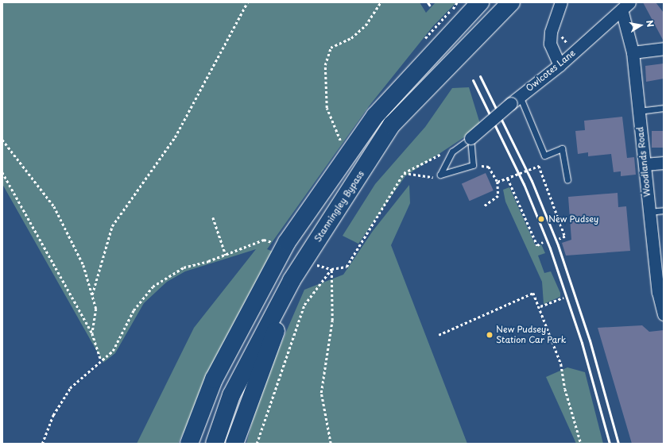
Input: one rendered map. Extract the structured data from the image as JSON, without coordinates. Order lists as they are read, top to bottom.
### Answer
{
  "streets": {
    "highway": ["Stanningley Bypass"],
    "street": ["Owlcotes Lane", "Woodlands Road"]
  },
  "crossings": [
    ["Owlcotes Lane", "Woodlands Road"]
  ],
  "places": ["New Pudsey", "New Pudsey Station Car Park"],
  "north": "right"
}
